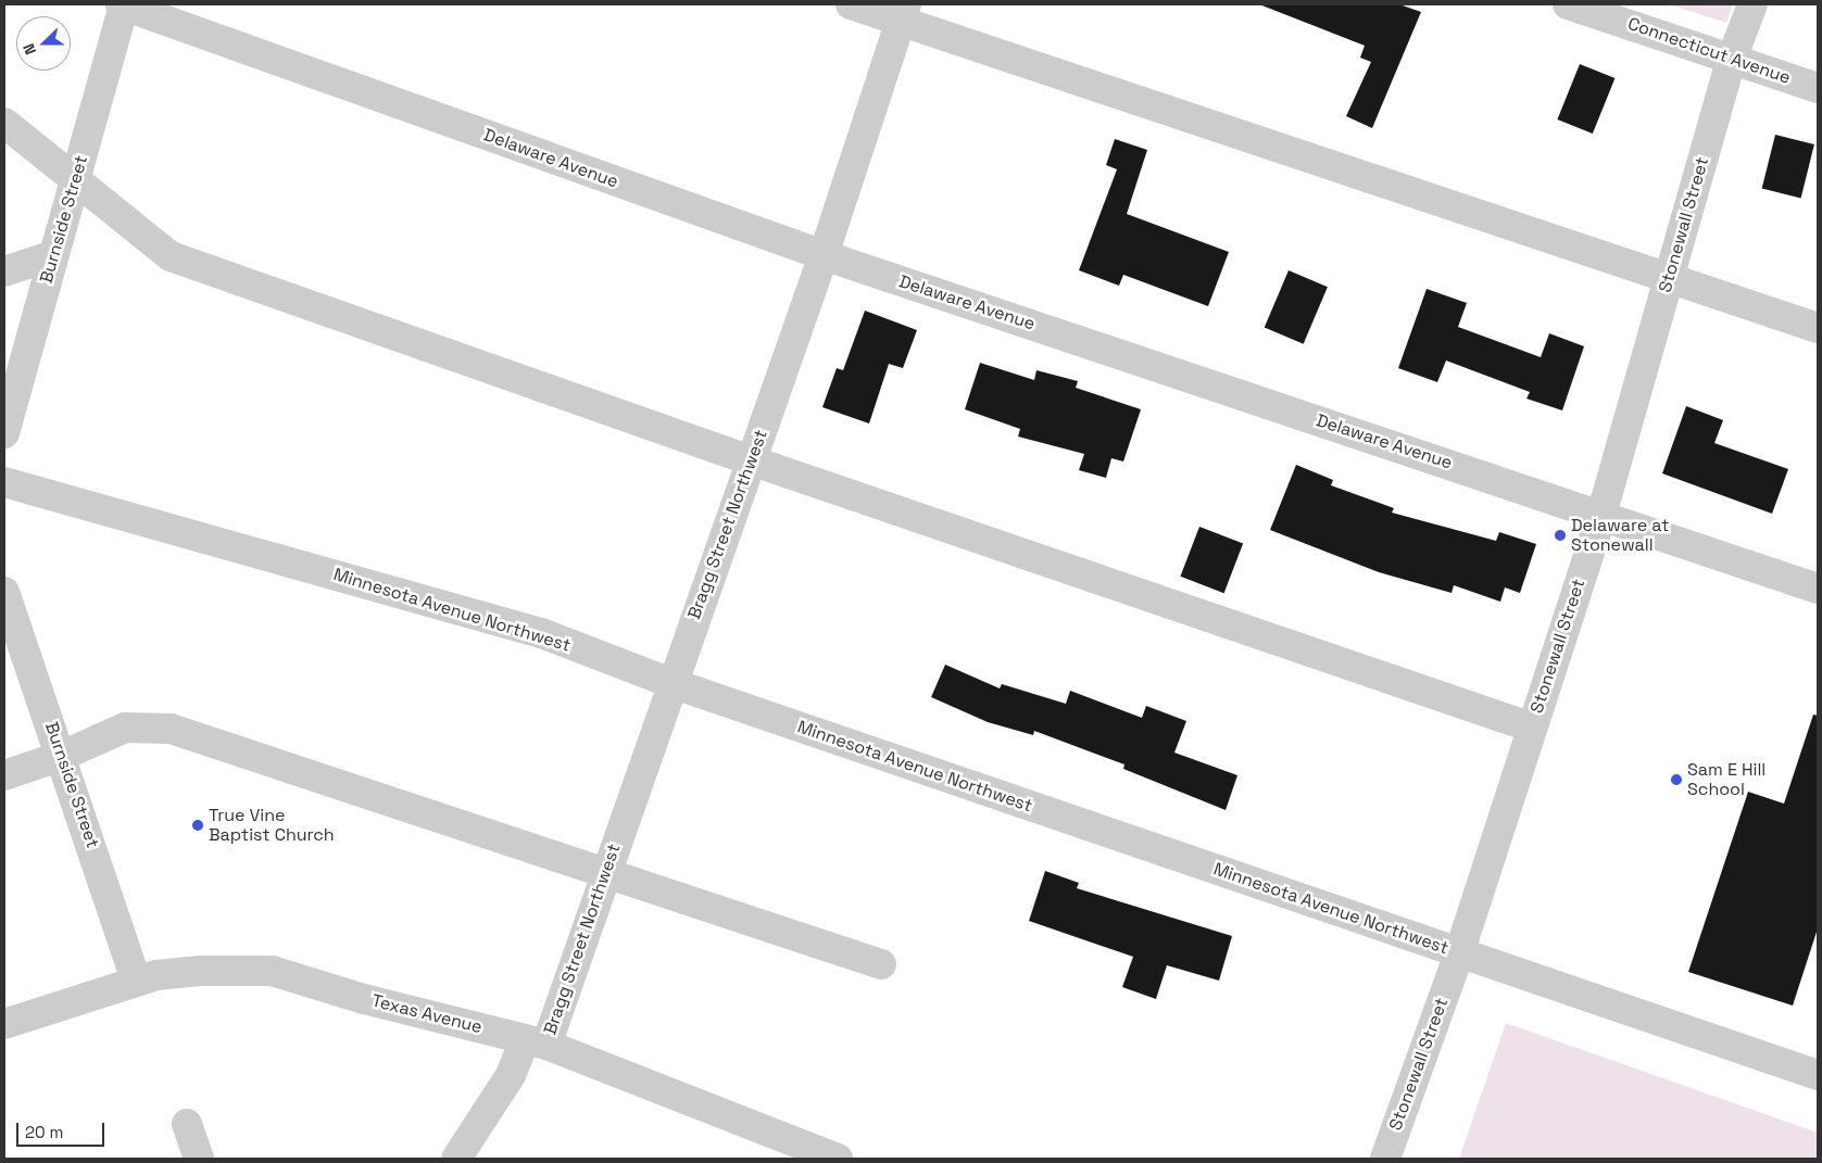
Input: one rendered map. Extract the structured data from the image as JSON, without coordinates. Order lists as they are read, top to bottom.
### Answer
{
  "streets": {
    "street": [
      "Connecticut Avenue",
      "Delaware Avenue",
      "Burnside Street",
      "Stonewall Street",
      "Bragg Street Northwest",
      "Minnesota Avenue Northwest",
      "Texas Avenue"
    ]
  },
  "crossings": [
    ["Connecticut Avenue", "Stonewall Street"],
    ["Delaware Avenue", "Burnside Street"],
    ["Delaware Avenue", "Stonewall Street"],
    ["Delaware Avenue", "Bragg Street Northwest"],
    ["Burnside Street", "Texas Avenue"],
    ["Stonewall Street", "Minnesota Avenue Northwest"],
    ["Bragg Street Northwest", "Minnesota Avenue Northwest"],
    ["Bragg Street Northwest", "Texas Avenue"]
  ],
  "places": ["Delaware at Stonewall", "Sam E Hill School", "True Vine Baptist Church"],
  "scale_bar": "20 m",
  "north": "left"
}
